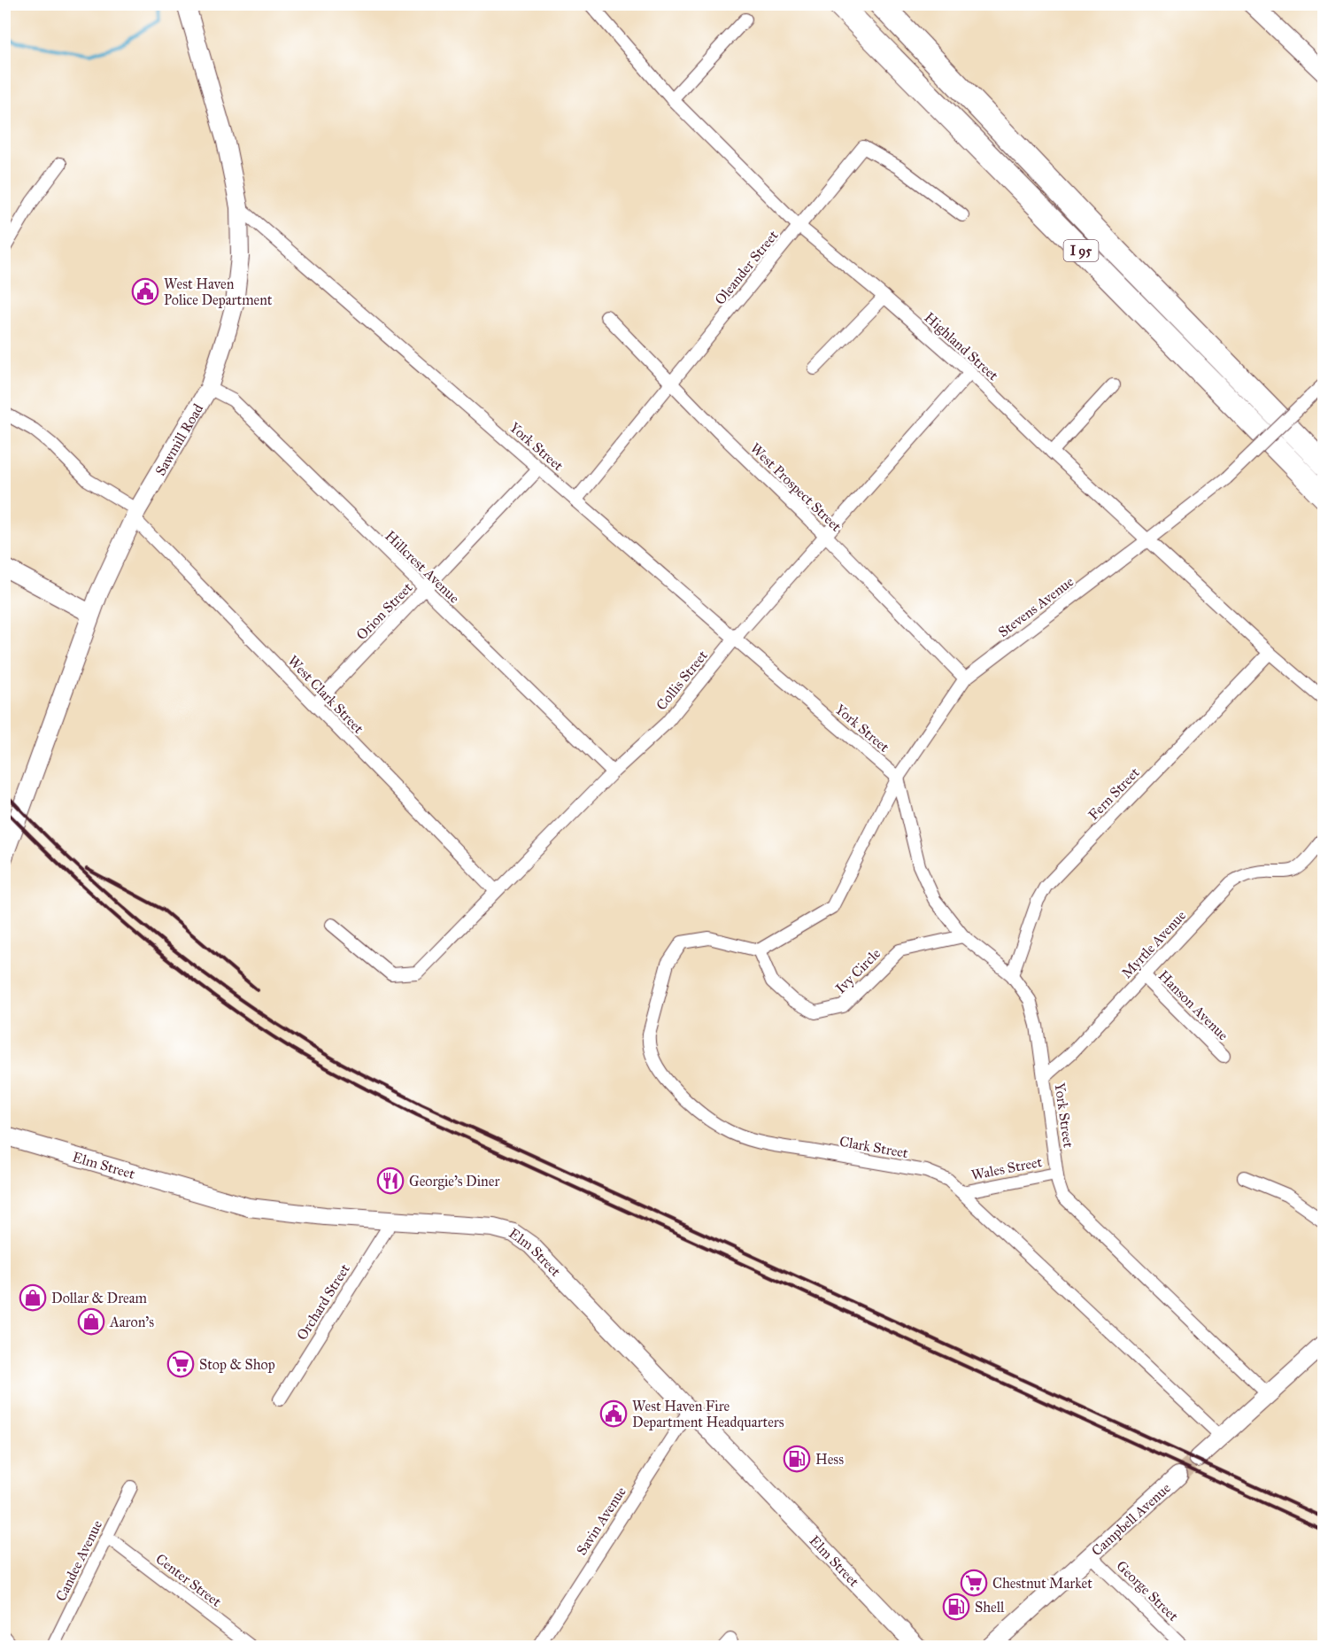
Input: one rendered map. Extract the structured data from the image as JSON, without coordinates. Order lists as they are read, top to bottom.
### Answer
{
  "streets": {
    "highway": ["I 95"],
    "main road": ["Sawmill Road", "Elm Street", "Campbell Avenue"],
    "street": [
      "Oleander Street",
      "Highland Street",
      "York Street",
      "West Prospect Street",
      "Hillcrest Avenue",
      "Stevens Avenue",
      "Orion Street",
      "Collis Street",
      "West Clark Street",
      "Fern Street",
      "Myrtle Avenue",
      "Ivy Circle",
      "Hanson Avenue",
      "Clark Street",
      "Wales Street",
      "Orchard Street",
      "Savin Avenue",
      "Candee Avenue",
      "Center Street",
      "George Street"
    ]
  },
  "crossings": [
    ["Oleander Street", "Highland Street"],
    ["Oleander Street", "York Street"],
    ["Oleander Street", "West Prospect Street"],
    ["Highland Street", "Stevens Avenue"],
    ["Highland Street", "Collis Street"],
    ["Highland Street", "Fern Street"],
    ["Sawmill Road", "York Street"],
    ["Sawmill Road", "Hillcrest Avenue"],
    ["Sawmill Road", "West Clark Street"],
    ["York Street", "Stevens Avenue"],
    ["York Street", "Orion Street"],
    ["York Street", "Collis Street"],
    ["York Street", "Fern Street"],
    ["York Street", "Myrtle Avenue"],
    ["York Street", "Ivy Circle"],
    ["York Street", "Wales Street"],
    ["West Prospect Street", "Stevens Avenue"],
    ["West Prospect Street", "Collis Street"],
    ["Hillcrest Avenue", "Orion Street"],
    ["Hillcrest Avenue", "Collis Street"],
    ["Stevens Avenue", "Ivy Circle"],
    ["Stevens Avenue", "Clark Street"],
    ["Orion Street", "West Clark Street"],
    ["Collis Street", "West Clark Street"],
    ["Myrtle Avenue", "Hanson Avenue"],
    ["Ivy Circle", "Clark Street"],
    ["Clark Street", "Wales Street"],
    ["Elm Street", "Orchard Street"],
    ["Elm Street", "Savin Avenue"],
    ["Campbell Avenue", "George Street"],
    ["Candee Avenue", "Center Street"]
  ],
  "places": {
    "public building": ["West Haven Police Department", "West Haven Fire Department Headquarters"],
    "restaurant": ["Georgie’s Diner"],
    "shop": ["Dollar & Dream", "Aaron’s"],
    "supermarket": ["Stop & Shop", "Chestnut Market"],
    "fuel station": ["Hess", "Shell"]
  }
}
